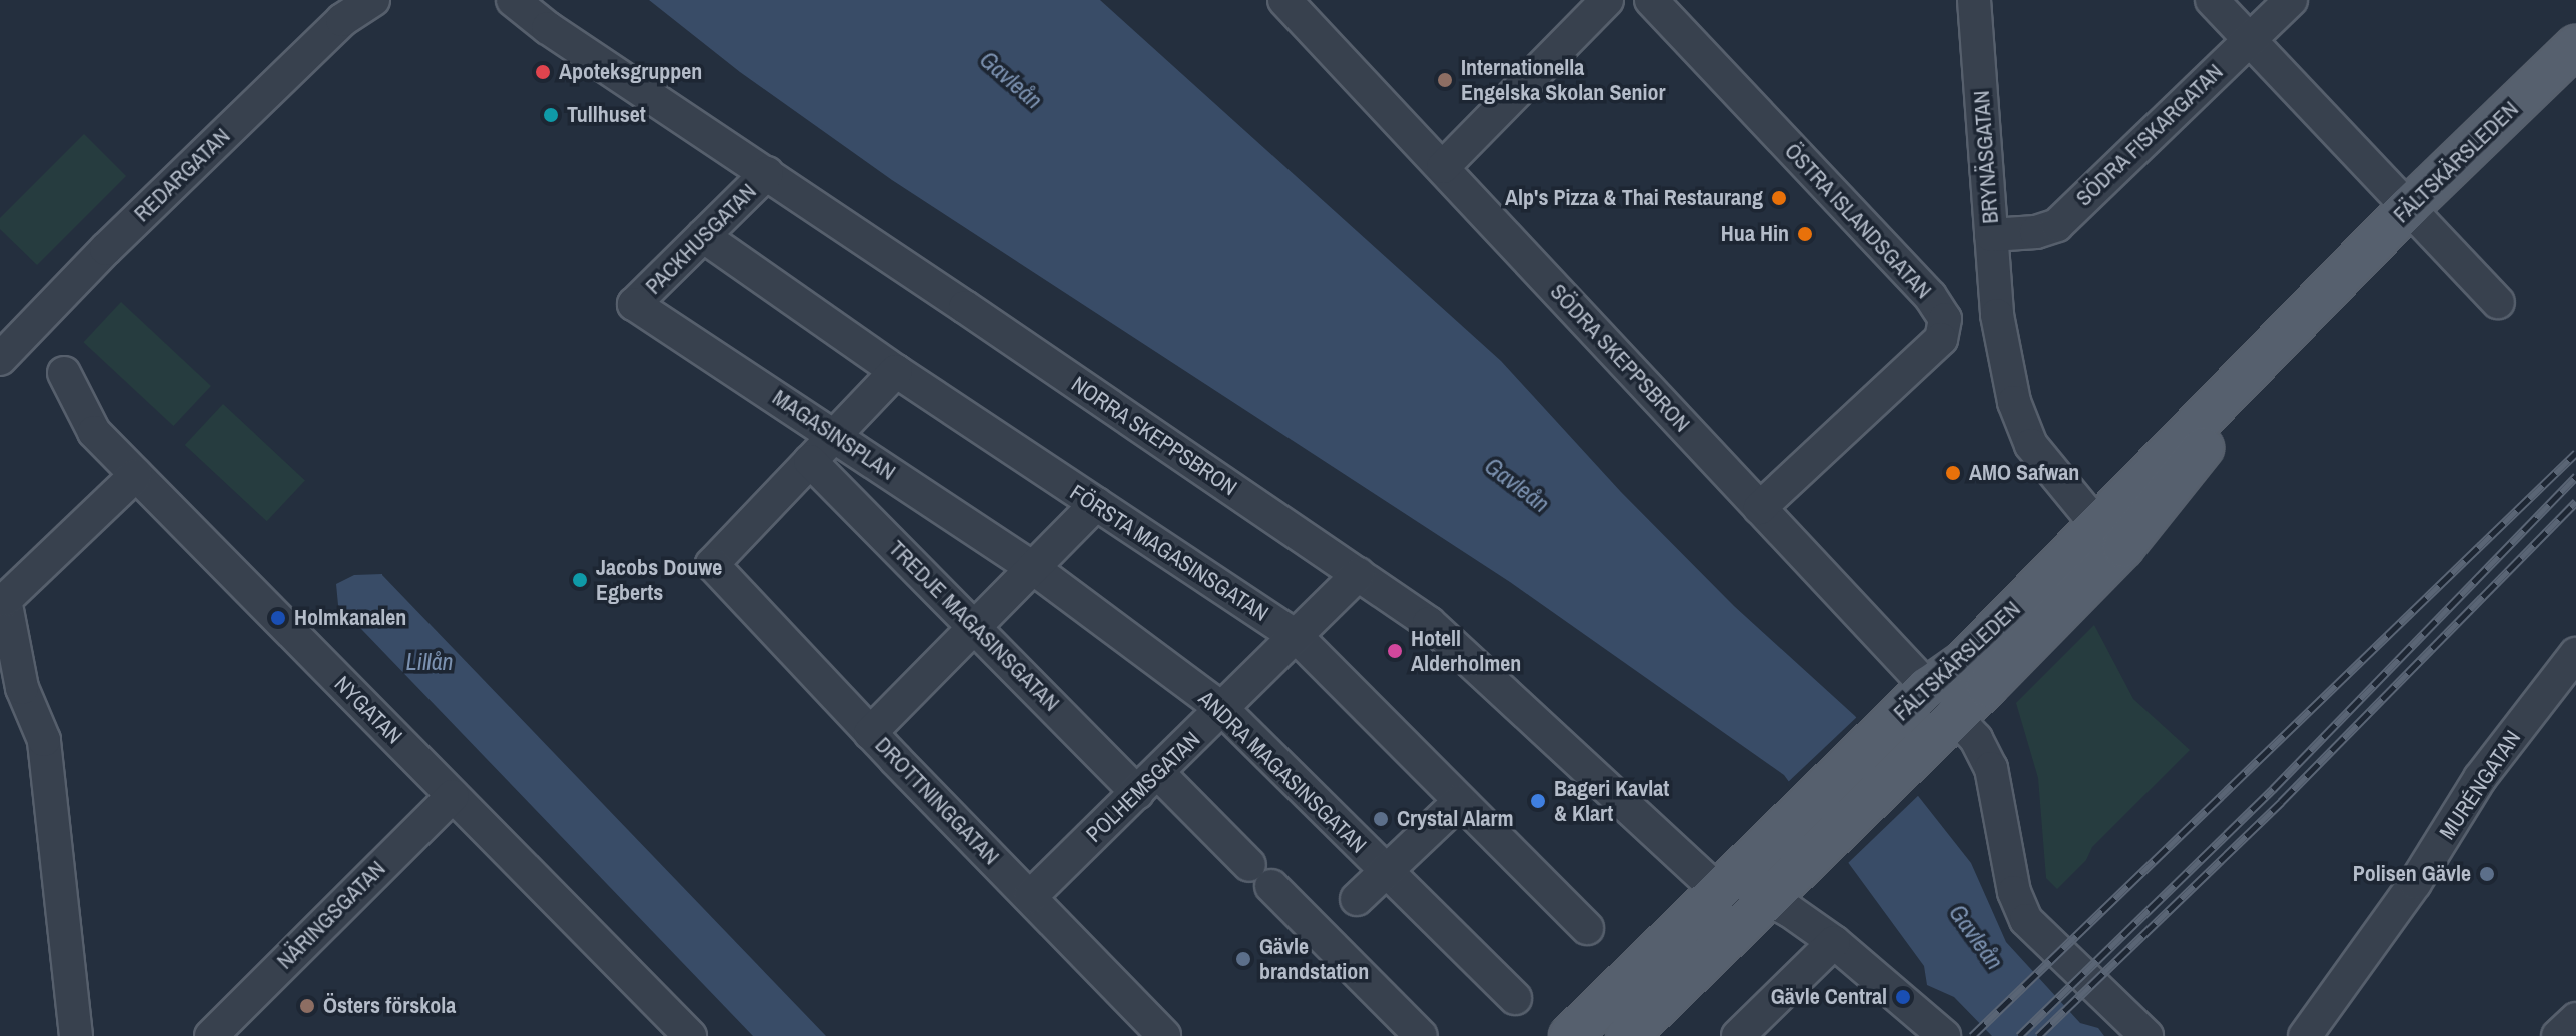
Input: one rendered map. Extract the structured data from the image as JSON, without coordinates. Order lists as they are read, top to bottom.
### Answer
{
  "streets": {
    "main road": ["FÄLTSKÄRSLEDEN"],
    "street": [
      "SÖDRA FISKARGATAN",
      "BRYNÄSGATAN",
      "REDARGATAN",
      "ÖSTRA ISLANDSGATAN",
      "PACKHUSGATAN",
      "SÖDRA SKEPPSBRON",
      "MAGASINSPLAN",
      "NORRA SKEPPSBRON",
      "FÖRSTA MAGASINSGATAN",
      "TREDJE MAGASINSGATAN",
      "NYGATAN",
      "ANDRA MAGASINSGATAN",
      "MURÉNGATAN",
      "POLHEMSGATAN",
      "DROTTNINGGATAN",
      "NÄRINGSGATAN"
    ]
  },
  "crossings": [
    ["SÖDRA FISKARGATAN", "BRYNÄSGATAN"],
    ["BRYNÄSGATAN", "FÄLTSKÄRSLEDEN"],
    ["FÄLTSKÄRSLEDEN", "SÖDRA SKEPPSBRON"],
    ["FÄLTSKÄRSLEDEN", "NORRA SKEPPSBRON"],
    ["ÖSTRA ISLANDSGATAN", "SÖDRA SKEPPSBRON"],
    ["PACKHUSGATAN", "MAGASINSPLAN"],
    ["PACKHUSGATAN", "NORRA SKEPPSBRON"],
    ["PACKHUSGATAN", "FÖRSTA MAGASINSGATAN"],
    ["MAGASINSPLAN", "ANDRA MAGASINSGATAN"],
    ["NORRA SKEPPSBRON", "POLHEMSGATAN"],
    ["FÖRSTA MAGASINSGATAN", "POLHEMSGATAN"],
    ["TREDJE MAGASINSGATAN", "POLHEMSGATAN"],
    ["TREDJE MAGASINSGATAN", "DROTTNINGGATAN"],
    ["NYGATAN", "NÄRINGSGATAN"],
    ["ANDRA MAGASINSGATAN", "POLHEMSGATAN"],
    ["POLHEMSGATAN", "DROTTNINGGATAN"]
  ],
  "water": ["Gavleån", "Lillån"],
  "places": [
    "Apoteksgruppen",
    "Internationella Engelska Skolan Senior",
    "Tullhuset",
    "Alp's Pizza & Thai Restaurang",
    "Hua Hin",
    "AMO Safwan",
    "Jacobs Douwe Egberts",
    "Holmkanalen",
    "Hotell Alderholmen",
    "Bageri Kavlat & Klart",
    "Crystal Alarm",
    "Polisen Gävle",
    "Gävle brandstation",
    "Gävle Central",
    "Östers förskola"
  ]
}
